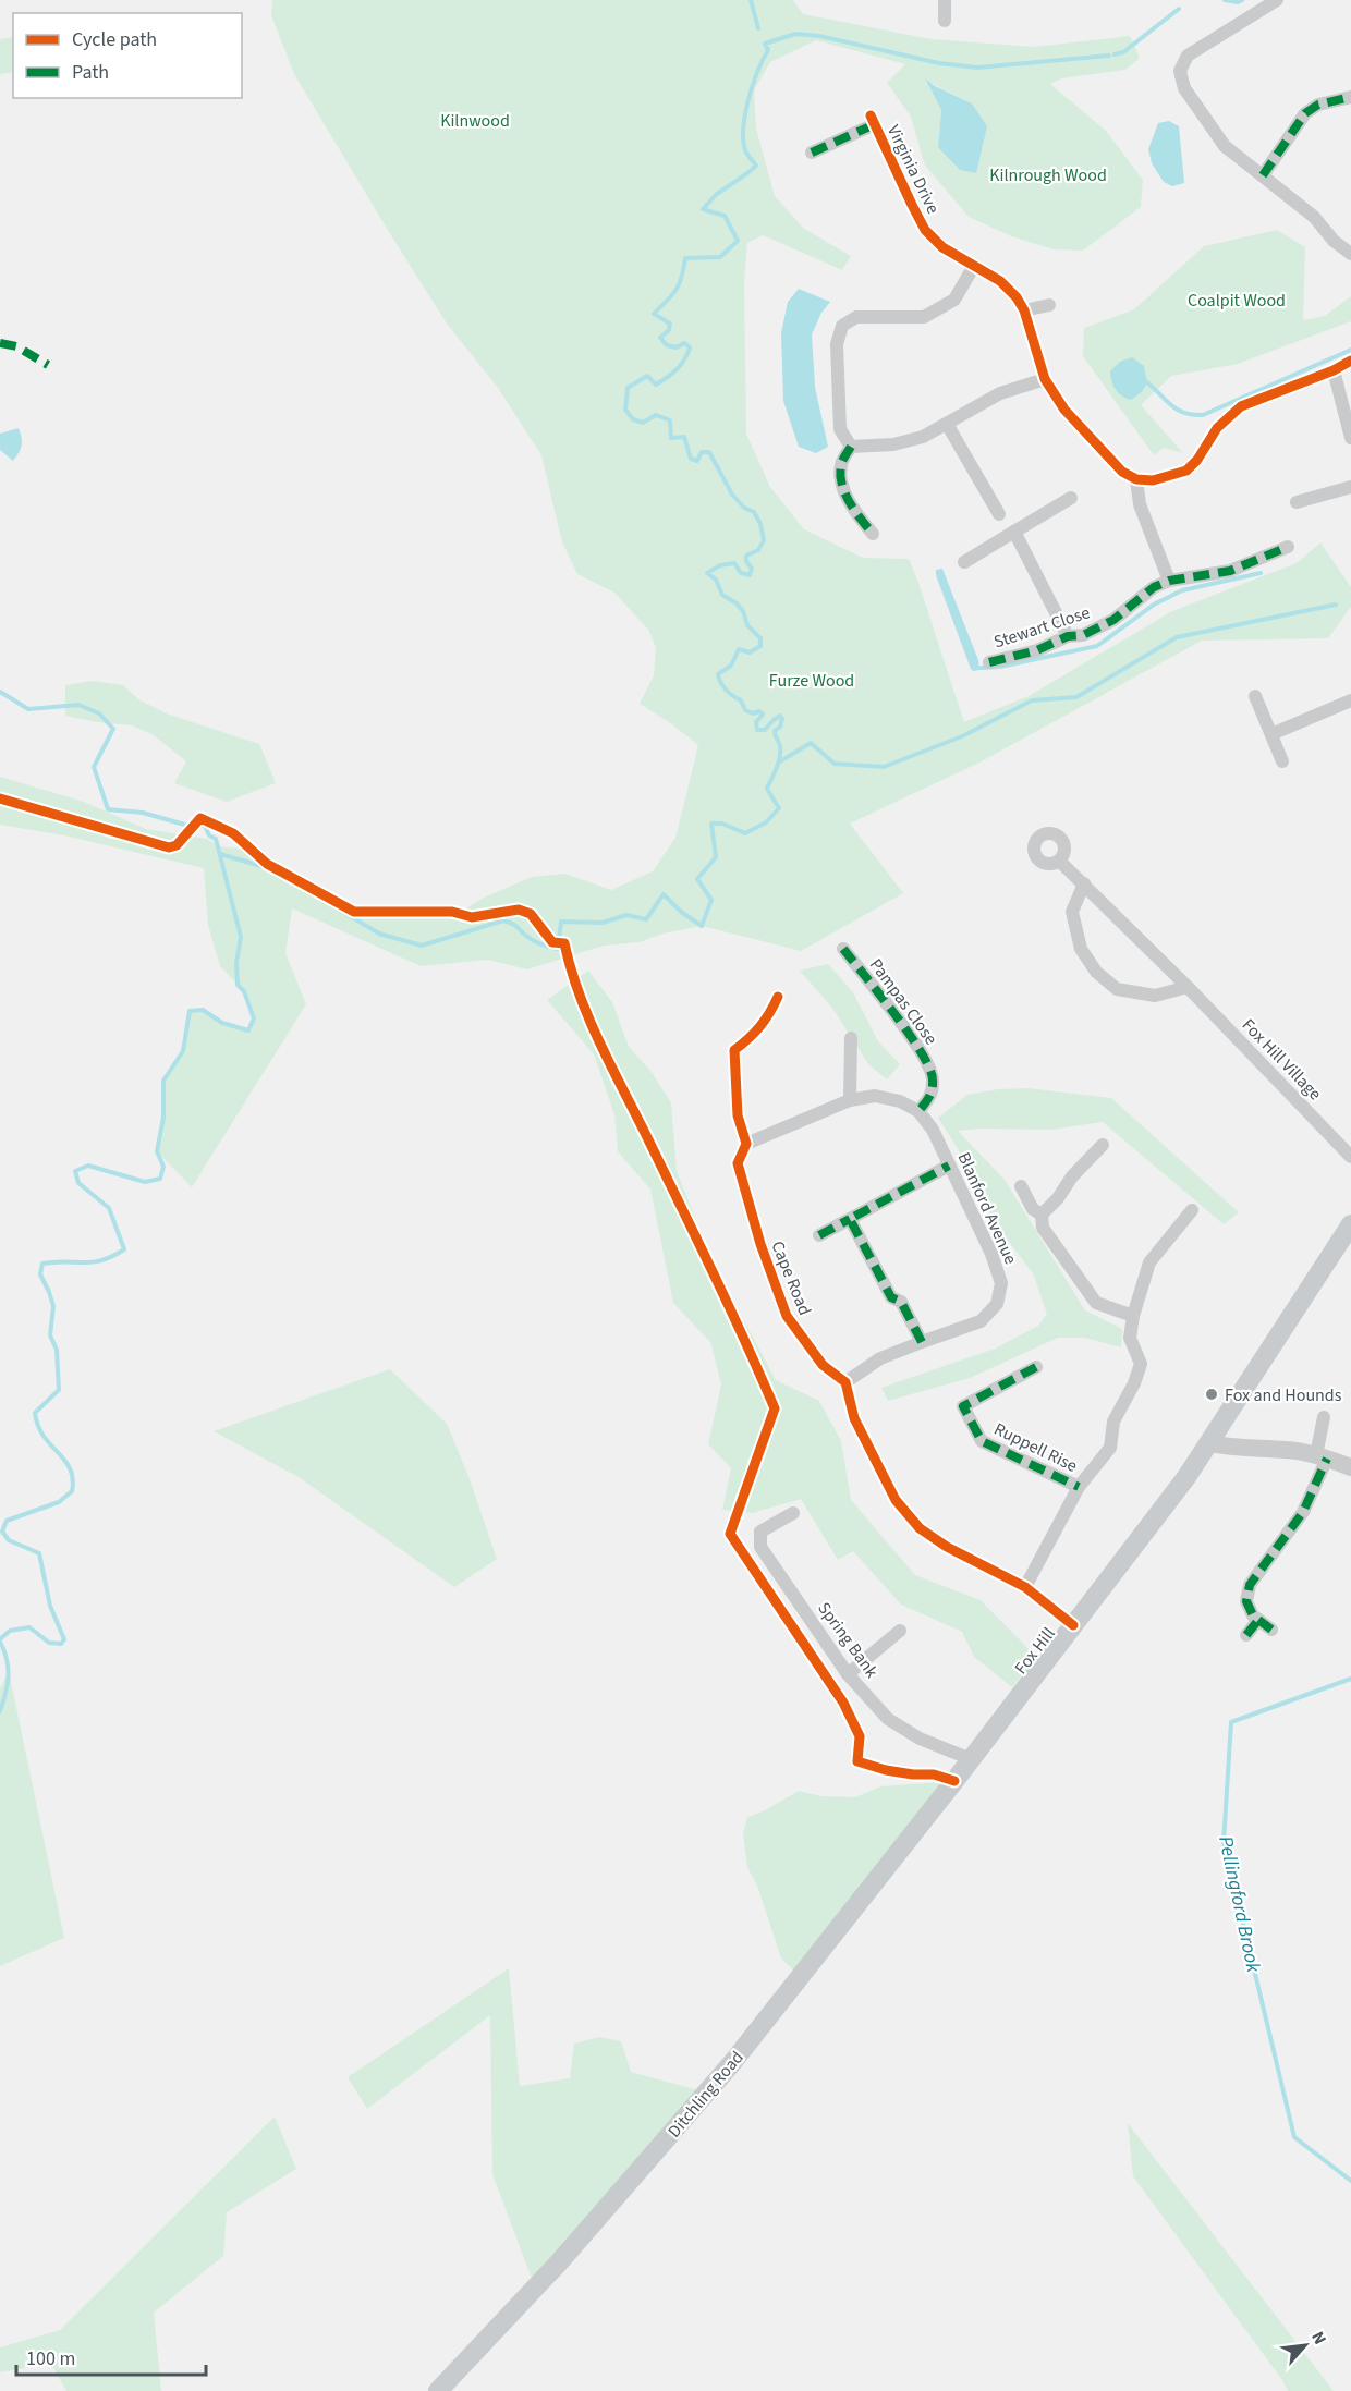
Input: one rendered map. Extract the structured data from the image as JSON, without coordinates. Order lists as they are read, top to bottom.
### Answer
{
  "streets": {
    "main road": ["Fox Hill", "Ditchling Road"],
    "street": [
      "Virginia Drive",
      "Stewart Close",
      "Pampas Close",
      "Fox Hill Village",
      "Blanford Avenue",
      "Cape Road",
      "Ruppell Rise",
      "Spring Bank"
    ]
  },
  "crossings": [
    ["Pampas Close", "Blanford Avenue"],
    ["Blanford Avenue", "Cape Road"],
    ["Spring Bank", "Fox Hill"],
    ["Fox Hill", "Ditchling Road"]
  ],
  "water": ["Pellingford Brook"],
  "parks": [
    "Kilnwood",
    "Kilnrough Wood",
    "Coalpit Wood",
    "Furze Wood"
  ],
  "places": ["Fox and Hounds"],
  "legend": ["Cycle path", "Path"],
  "scale_bar": "100 m",
  "north": "top right"
}
